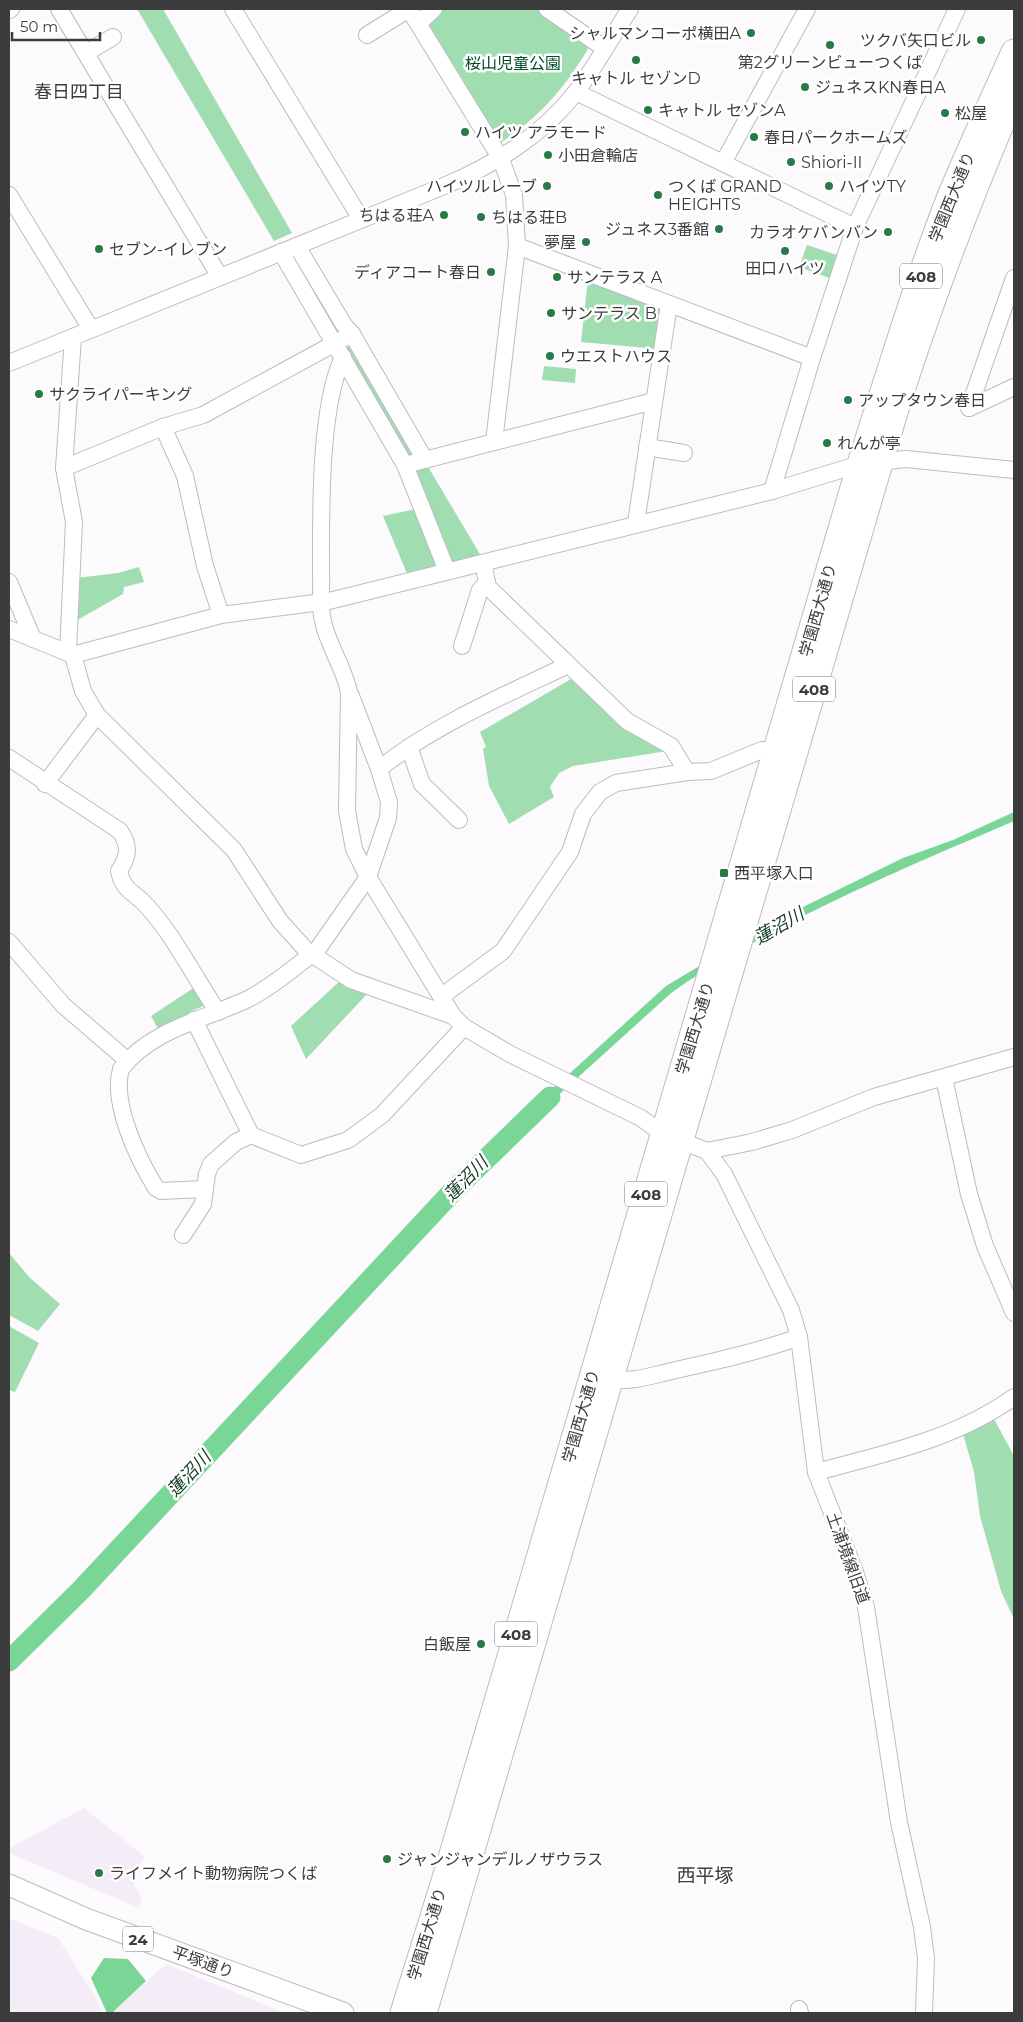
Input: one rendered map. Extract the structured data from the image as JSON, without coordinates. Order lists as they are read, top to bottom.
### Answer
{
  "streets": {
    "highway": ["学園西大通り", "408"],
    "main road": ["24", "平塚通り"],
    "street": ["土浦境線旧道"]
  },
  "crossings": [
    ["学園西大通り", "土浦境線旧道"]
  ],
  "districts": ["春日四丁目", "西平塚"],
  "water": ["蓮沼川"],
  "parks": ["桜山児童公園"],
  "places": {
    "other": [
      "シャルマンコーポ横田A",
      "ツクバ矢口ビル",
      "第2グリーンビューつくば",
      "キャトル セゾンD",
      "ジュネスKN春日A",
      "キャトル セゾンA",
      "松屋",
      "ハイツ アラモード",
      "春日パークホームズ",
      "小田倉輪店",
      "Shiori-II",
      "ハイツルレーブ",
      "ハイツTY",
      "つくば GRAND HEIGHTS",
      "ちはる荘A",
      "ちはる荘B",
      "ジュネス3番館",
      "カラオケバンバン",
      "夢屋",
      "セブン-イレブン",
      "田口ハイツ",
      "ディアコート春日",
      "サンテラス A",
      "サンテラス B",
      "ウエストハウス",
      "サクライパーキング",
      "アップタウン春日",
      "れんが亭",
      "白飯屋",
      "ジャンジャンデルノザウラス",
      "ライフメイト動物病院つくば"
    ],
    "transit": ["西平塚入口"]
  },
  "scale_bar": "50 m"
}
